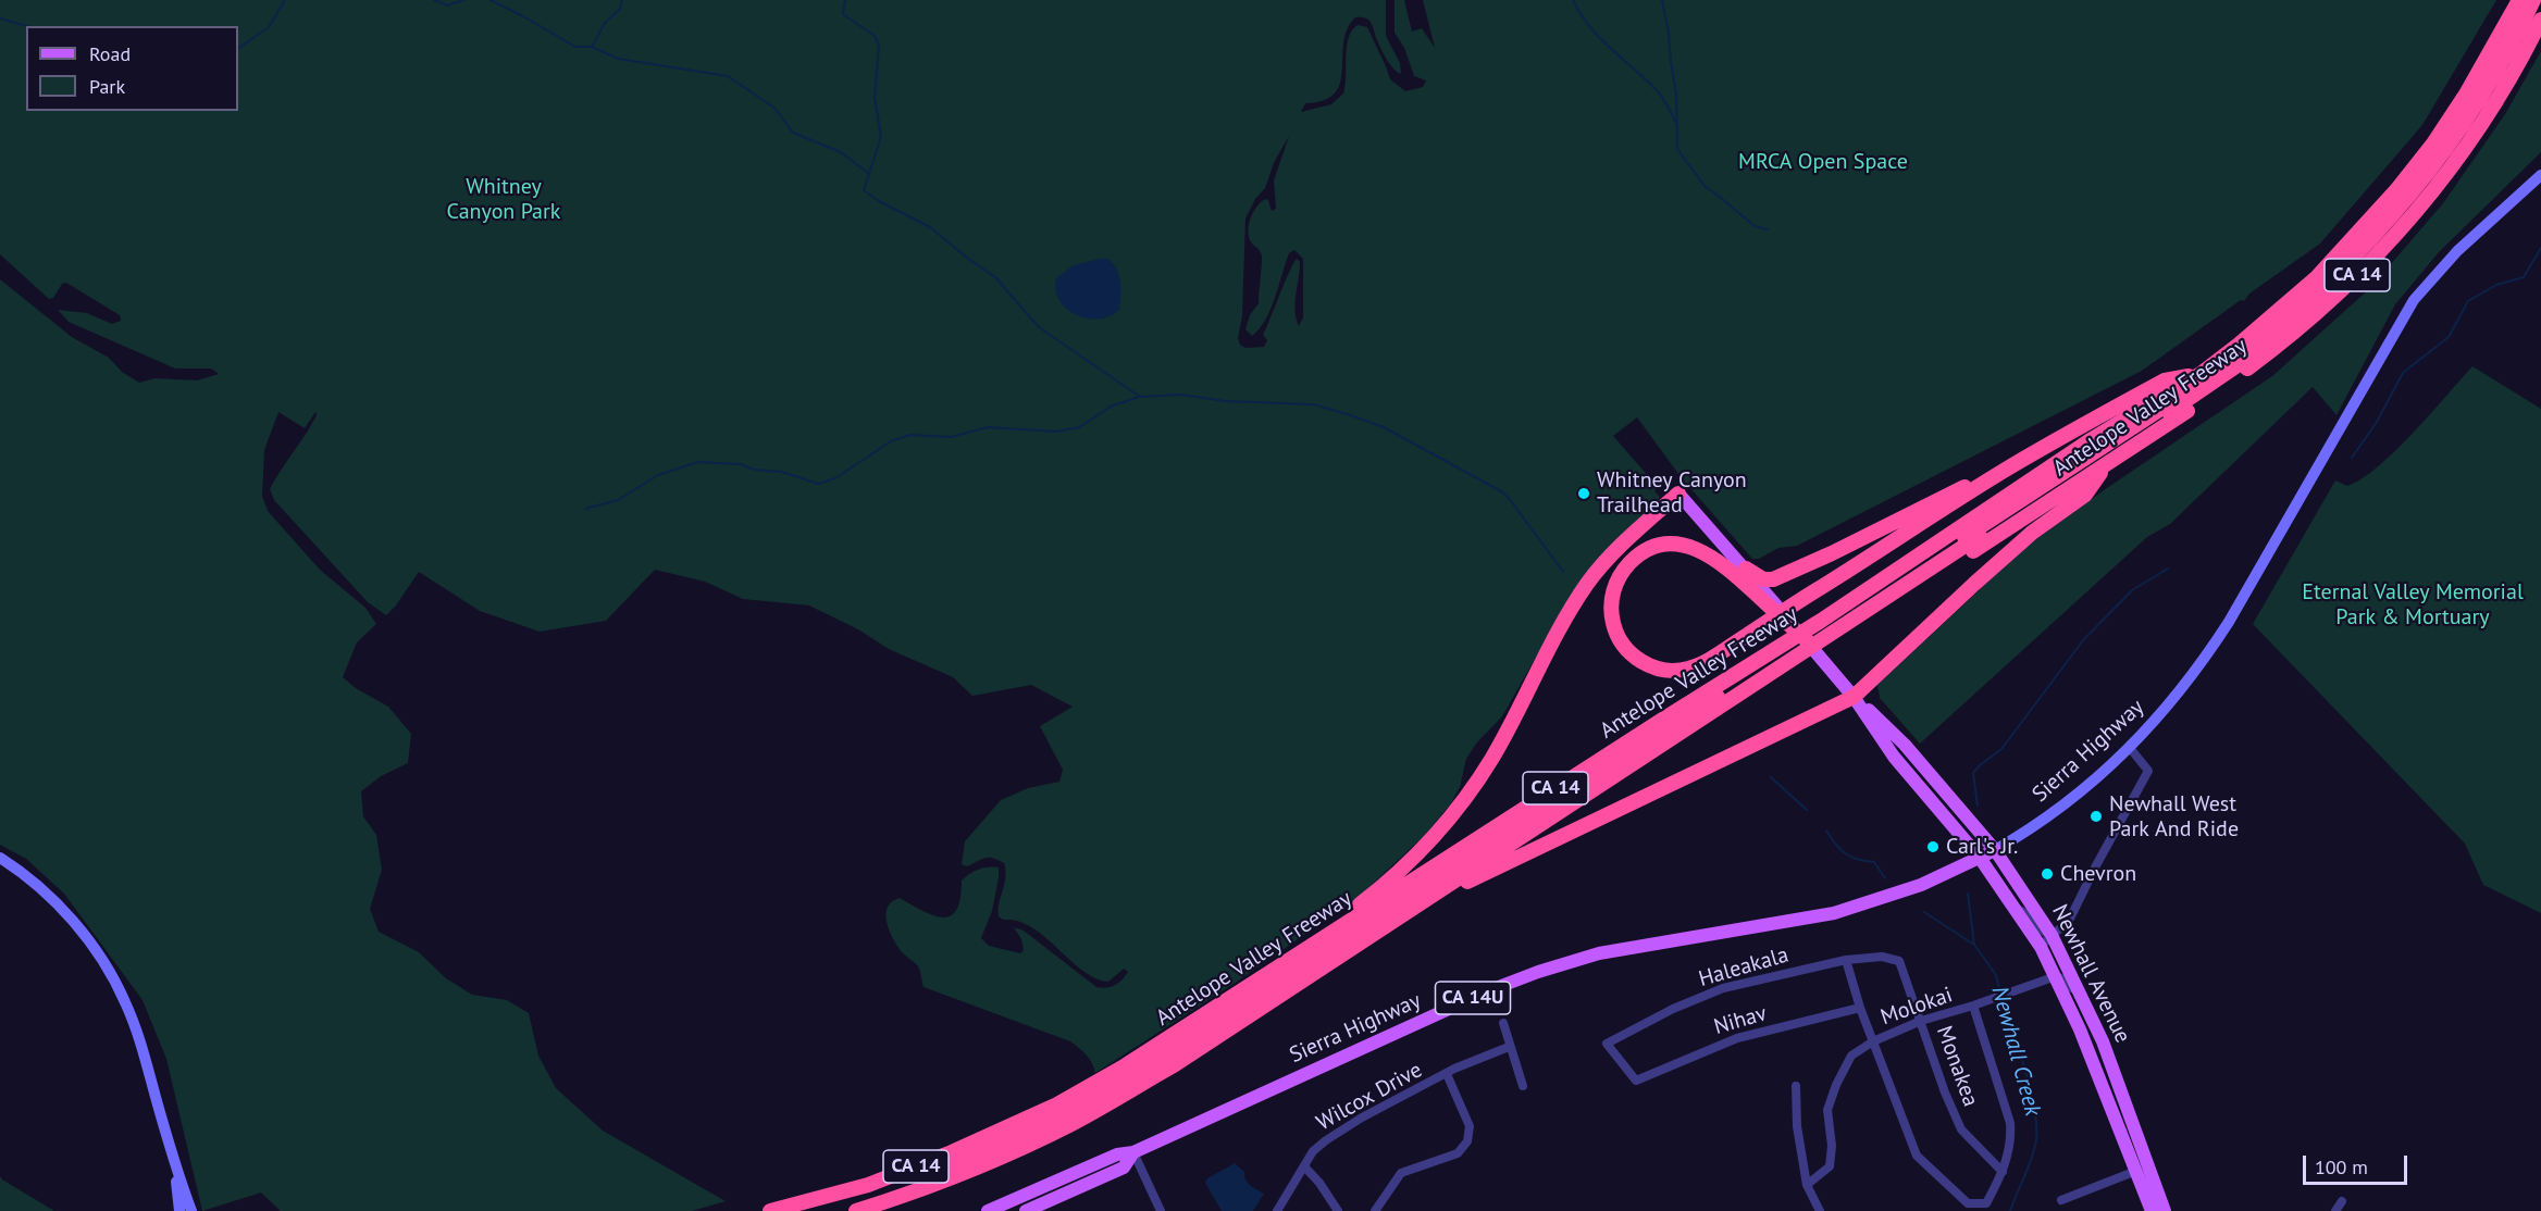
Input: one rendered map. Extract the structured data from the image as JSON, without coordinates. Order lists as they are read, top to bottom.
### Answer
{
  "streets": {
    "highway": ["CA 14", "Antelope Valley Freeway"],
    "main road": ["Sierra Highway", "Newhall Avenue", "CA 14U"],
    "street": [
      "Haleakala",
      "Molokai",
      "Nihav",
      "Monakea",
      "Wilcox Drive"
    ]
  },
  "crossings": [
    ["Sierra Highway", "Newhall Avenue"],
    ["Haleakala", "Nihav"],
    ["Haleakala", "Monakea"],
    ["Newhall Avenue", "Molokai"],
    ["Molokai", "Monakea"]
  ],
  "water": ["Newhall Creek"],
  "parks": ["MRCA Open Space", "Whitney Canyon Park", "Eternal Valley Memorial Park & Mortuary"],
  "places": [
    "Whitney Canyon Trailhead",
    "Newhall West Park And Ride",
    "Carl's Jr.",
    "Chevron"
  ],
  "legend": ["Road", "Park"],
  "scale_bar": "100 m"
}
